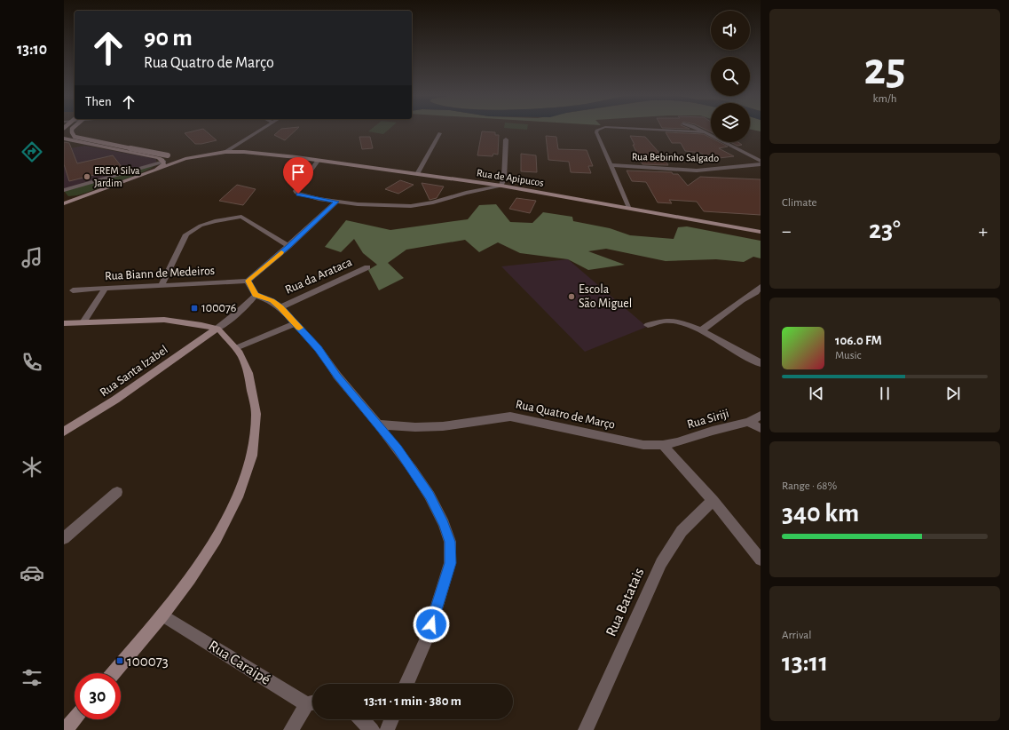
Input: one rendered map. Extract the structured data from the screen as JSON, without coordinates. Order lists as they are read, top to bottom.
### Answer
{
  "streets": {
    "main road": ["Rua de Apipucos", "Rua Santa Izabel"],
    "street": [
      "Rua Bebinho Salgado",
      "Rua Biann de Medeiros",
      "Rua da Arataca",
      "Rua Quatro de Março",
      "Rua Siriji",
      "Rua Batatais",
      "Rua Caraipé"
    ]
  },
  "crossings": [
    ["Rua Quatro de Março", "Rua Siriji"]
  ],
  "places": {
    "other": ["EREM Silva Jardim", "Escola São Miguel"],
    "transit": ["100076", "100073"]
  },
  "page": {
    "tabs": "13:10",
    "tile": [
      ["25", "km/h"],
      "Climate",
      ["Range · 68%", "340 km"],
      ["Arrival", "13:11"]
    ],
    "turn": ["90 m", "Rua Quatro de Março"],
    "then": "Then",
    "heat": ["−", "23°", "+"],
    "song": ["106.0 FM", "Music"],
    "limit": "30",
    "trip": "13:11 · 1 min · 380 m"
  }
}
